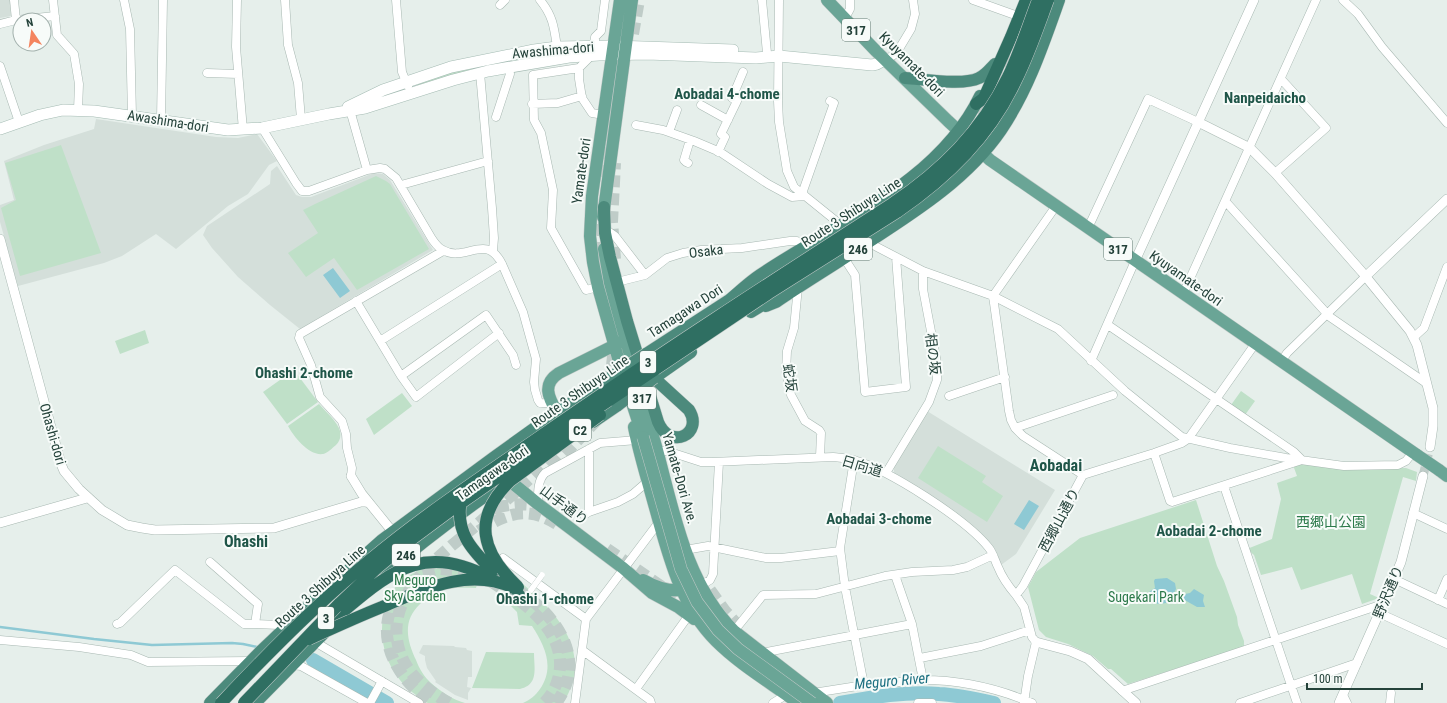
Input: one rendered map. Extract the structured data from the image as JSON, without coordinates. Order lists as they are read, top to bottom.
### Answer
{
  "streets": {
    "highway": [
      "Route 3 Shibuya Line",
      "246",
      "Tamagawa Dori",
      "3",
      "C2",
      "Tamagawa-dori"
    ],
    "main road": [
      "317",
      "Awashima-dori",
      "Kyuyamate-dori",
      "Yamate-dori",
      "Yamate-Dori Ave.",
      "山手通り"
    ],
    "street": [
      "Osaka",
      "相の坂",
      "蛇坂",
      "Ohashi-dori",
      "日向道",
      "西郷山通り",
      "野沢通り"
    ]
  },
  "crossings": [
    ["317", "Awashima-dori"],
    ["317", "Kyuyamate-dori"],
    ["317", "Yamate-dori"],
    ["317", "246"],
    ["Awashima-dori", "Kyuyamate-dori"],
    ["Awashima-dori", "Yamate-dori"],
    ["Kyuyamate-dori", "246"],
    ["Yamate-dori", "Yamate-Dori Ave."],
    ["Route 3 Shibuya Line", "C2"],
    ["246", "Osaka"],
    ["246", "Tamagawa Dori"],
    ["246", "蛇坂"],
    ["246", "Tamagawa-dori"],
    ["Osaka", "Yamate-Dori Ave."],
    ["Tamagawa Dori", "Tamagawa-dori"],
    ["相の坂", "日向道"],
    ["蛇坂", "日向道"],
    ["日向道", "Yamate-Dori Ave."],
    ["日向道", "西郷山通り"],
    ["Tamagawa-dori", "山手通り"],
    ["Yamate-Dori Ave.", "山手通り"]
  ],
  "districts": [
    "Aobadai 4-chome",
    "Nanpeidaicho",
    "Ohashi 2-chome",
    "Aobadai",
    "Aobadai 3-chome",
    "Aobadai 2-chome",
    "Ohashi",
    "Ohashi 1-chome"
  ],
  "water": ["Meguro River"],
  "parks": ["西郷山公園", "Meguro Sky Garden", "Sugekari Park"],
  "scale_bar": "100 m",
  "north": "top"
}
